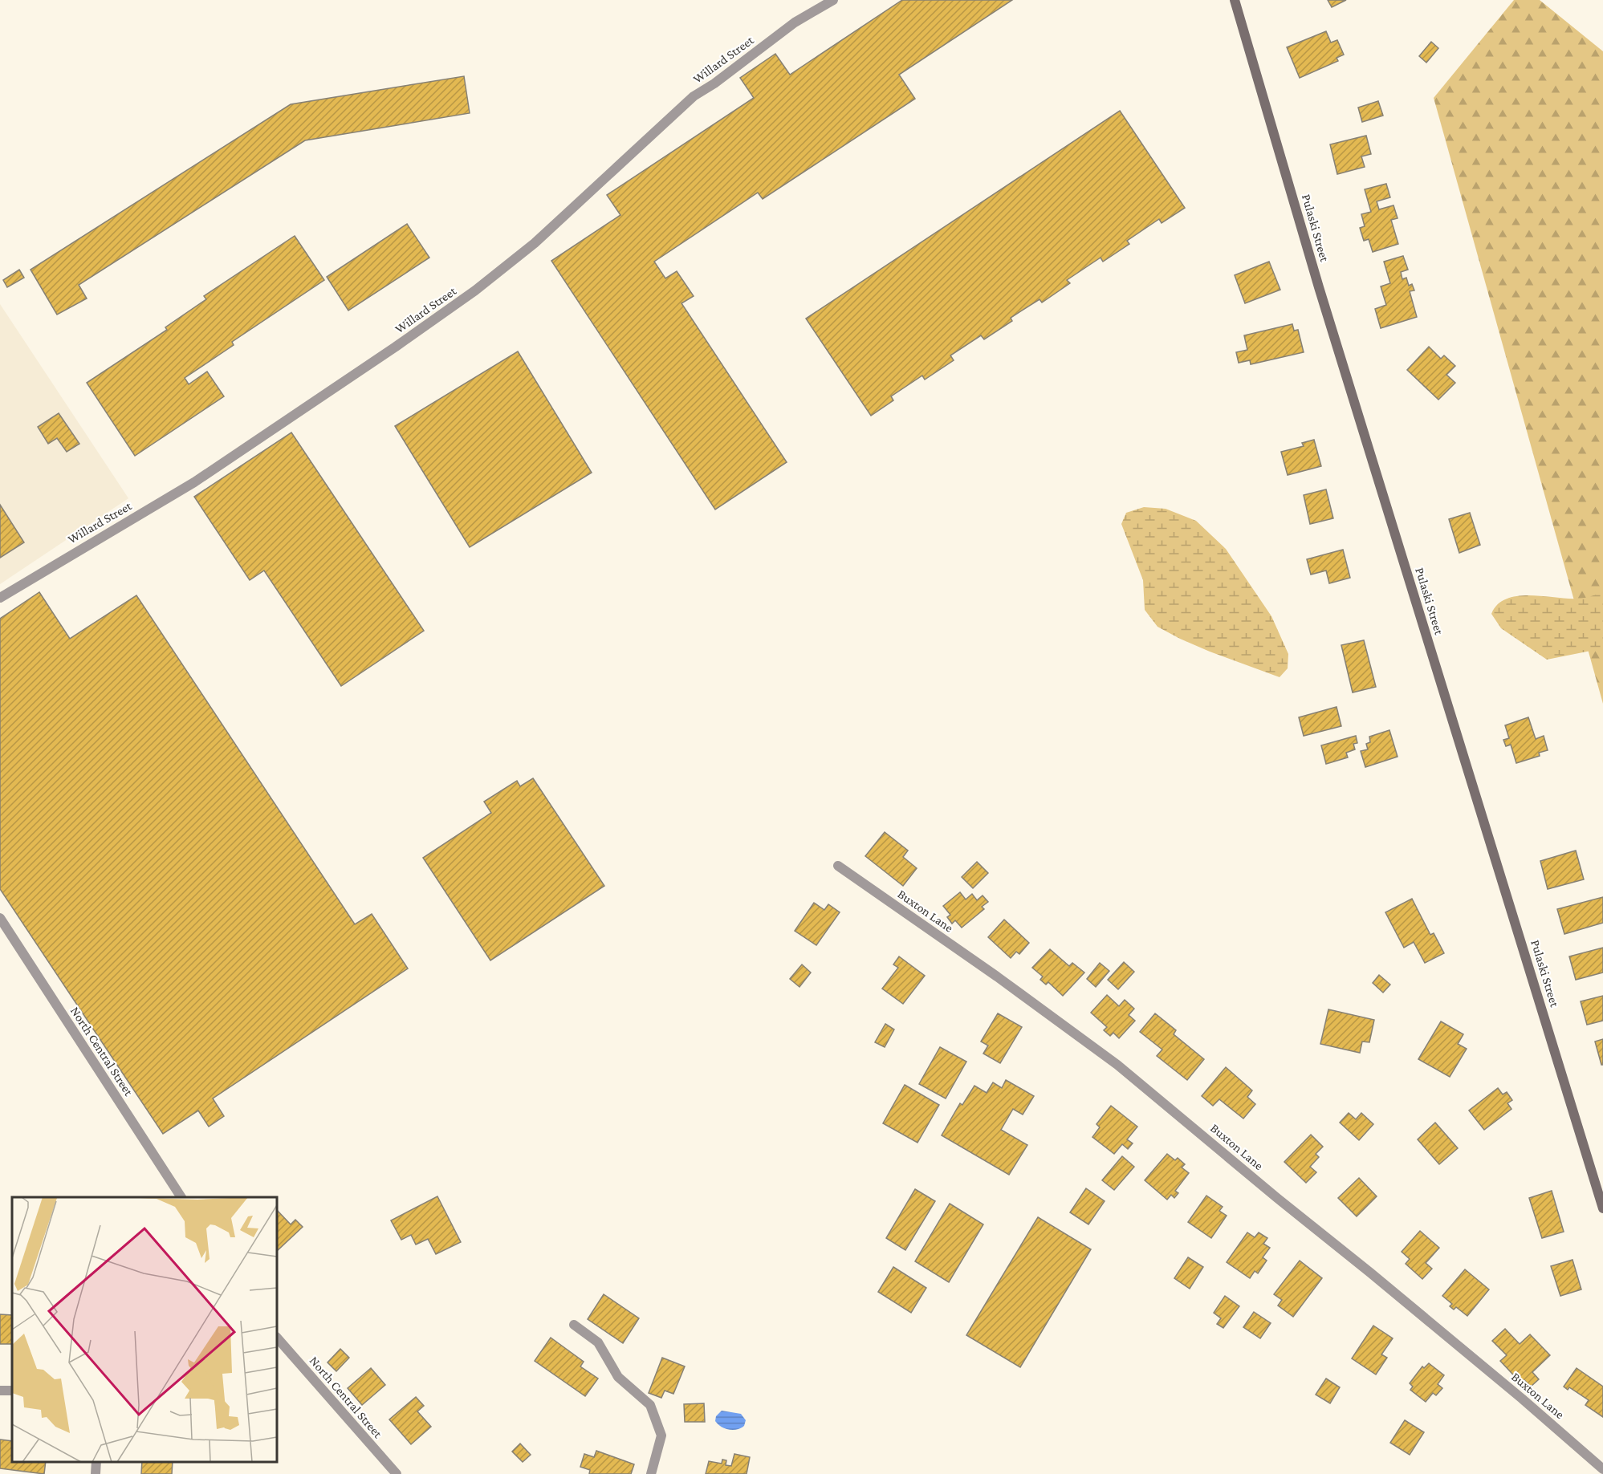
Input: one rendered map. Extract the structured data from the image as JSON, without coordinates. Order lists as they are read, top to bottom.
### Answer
{
  "streets": {
    "main road": ["Pulaski Street"],
    "street": ["Willard Street", "Buxton Lane", "North Central Street"]
  }
}
